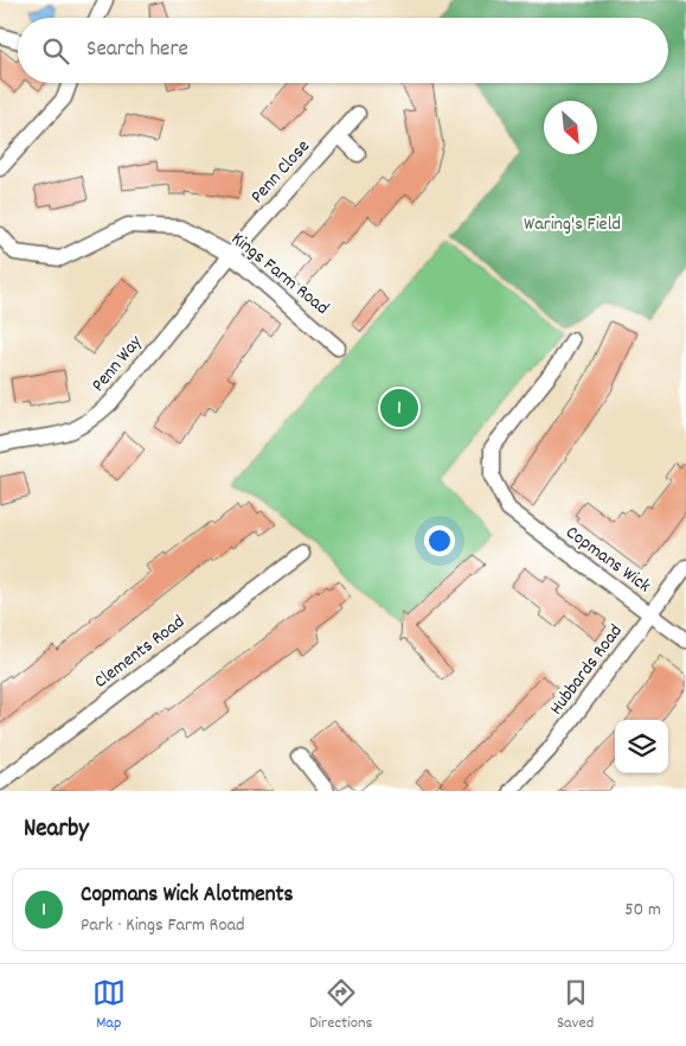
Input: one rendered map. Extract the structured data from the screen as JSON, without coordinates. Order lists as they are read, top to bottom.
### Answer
{
  "streets": {
    "street": [
      "Penn Close",
      "Kings Farm Road",
      "Penn Way",
      "Copmans Wick",
      "Clements Road",
      "Hubbards Road"
    ]
  },
  "crossings": [
    ["Penn Close", "Kings Farm Road"],
    ["Penn Close", "Penn Way"],
    ["Kings Farm Road", "Penn Way"],
    ["Copmans Wick", "Hubbards Road"]
  ],
  "parks": ["Waring's Field"],
  "north": "bottom right",
  "page": {
    "search": "Search here",
    "pins": "1",
    "heading": "Nearby",
    "list": [
      {
        "mark": "1",
        "name": "Copmans Wick Alotments",
        "note": "Park · Kings Farm Road",
        "value": "50 m"
      }
    ],
    "nav": ["Map", "Directions", "Saved"]
  }
}
